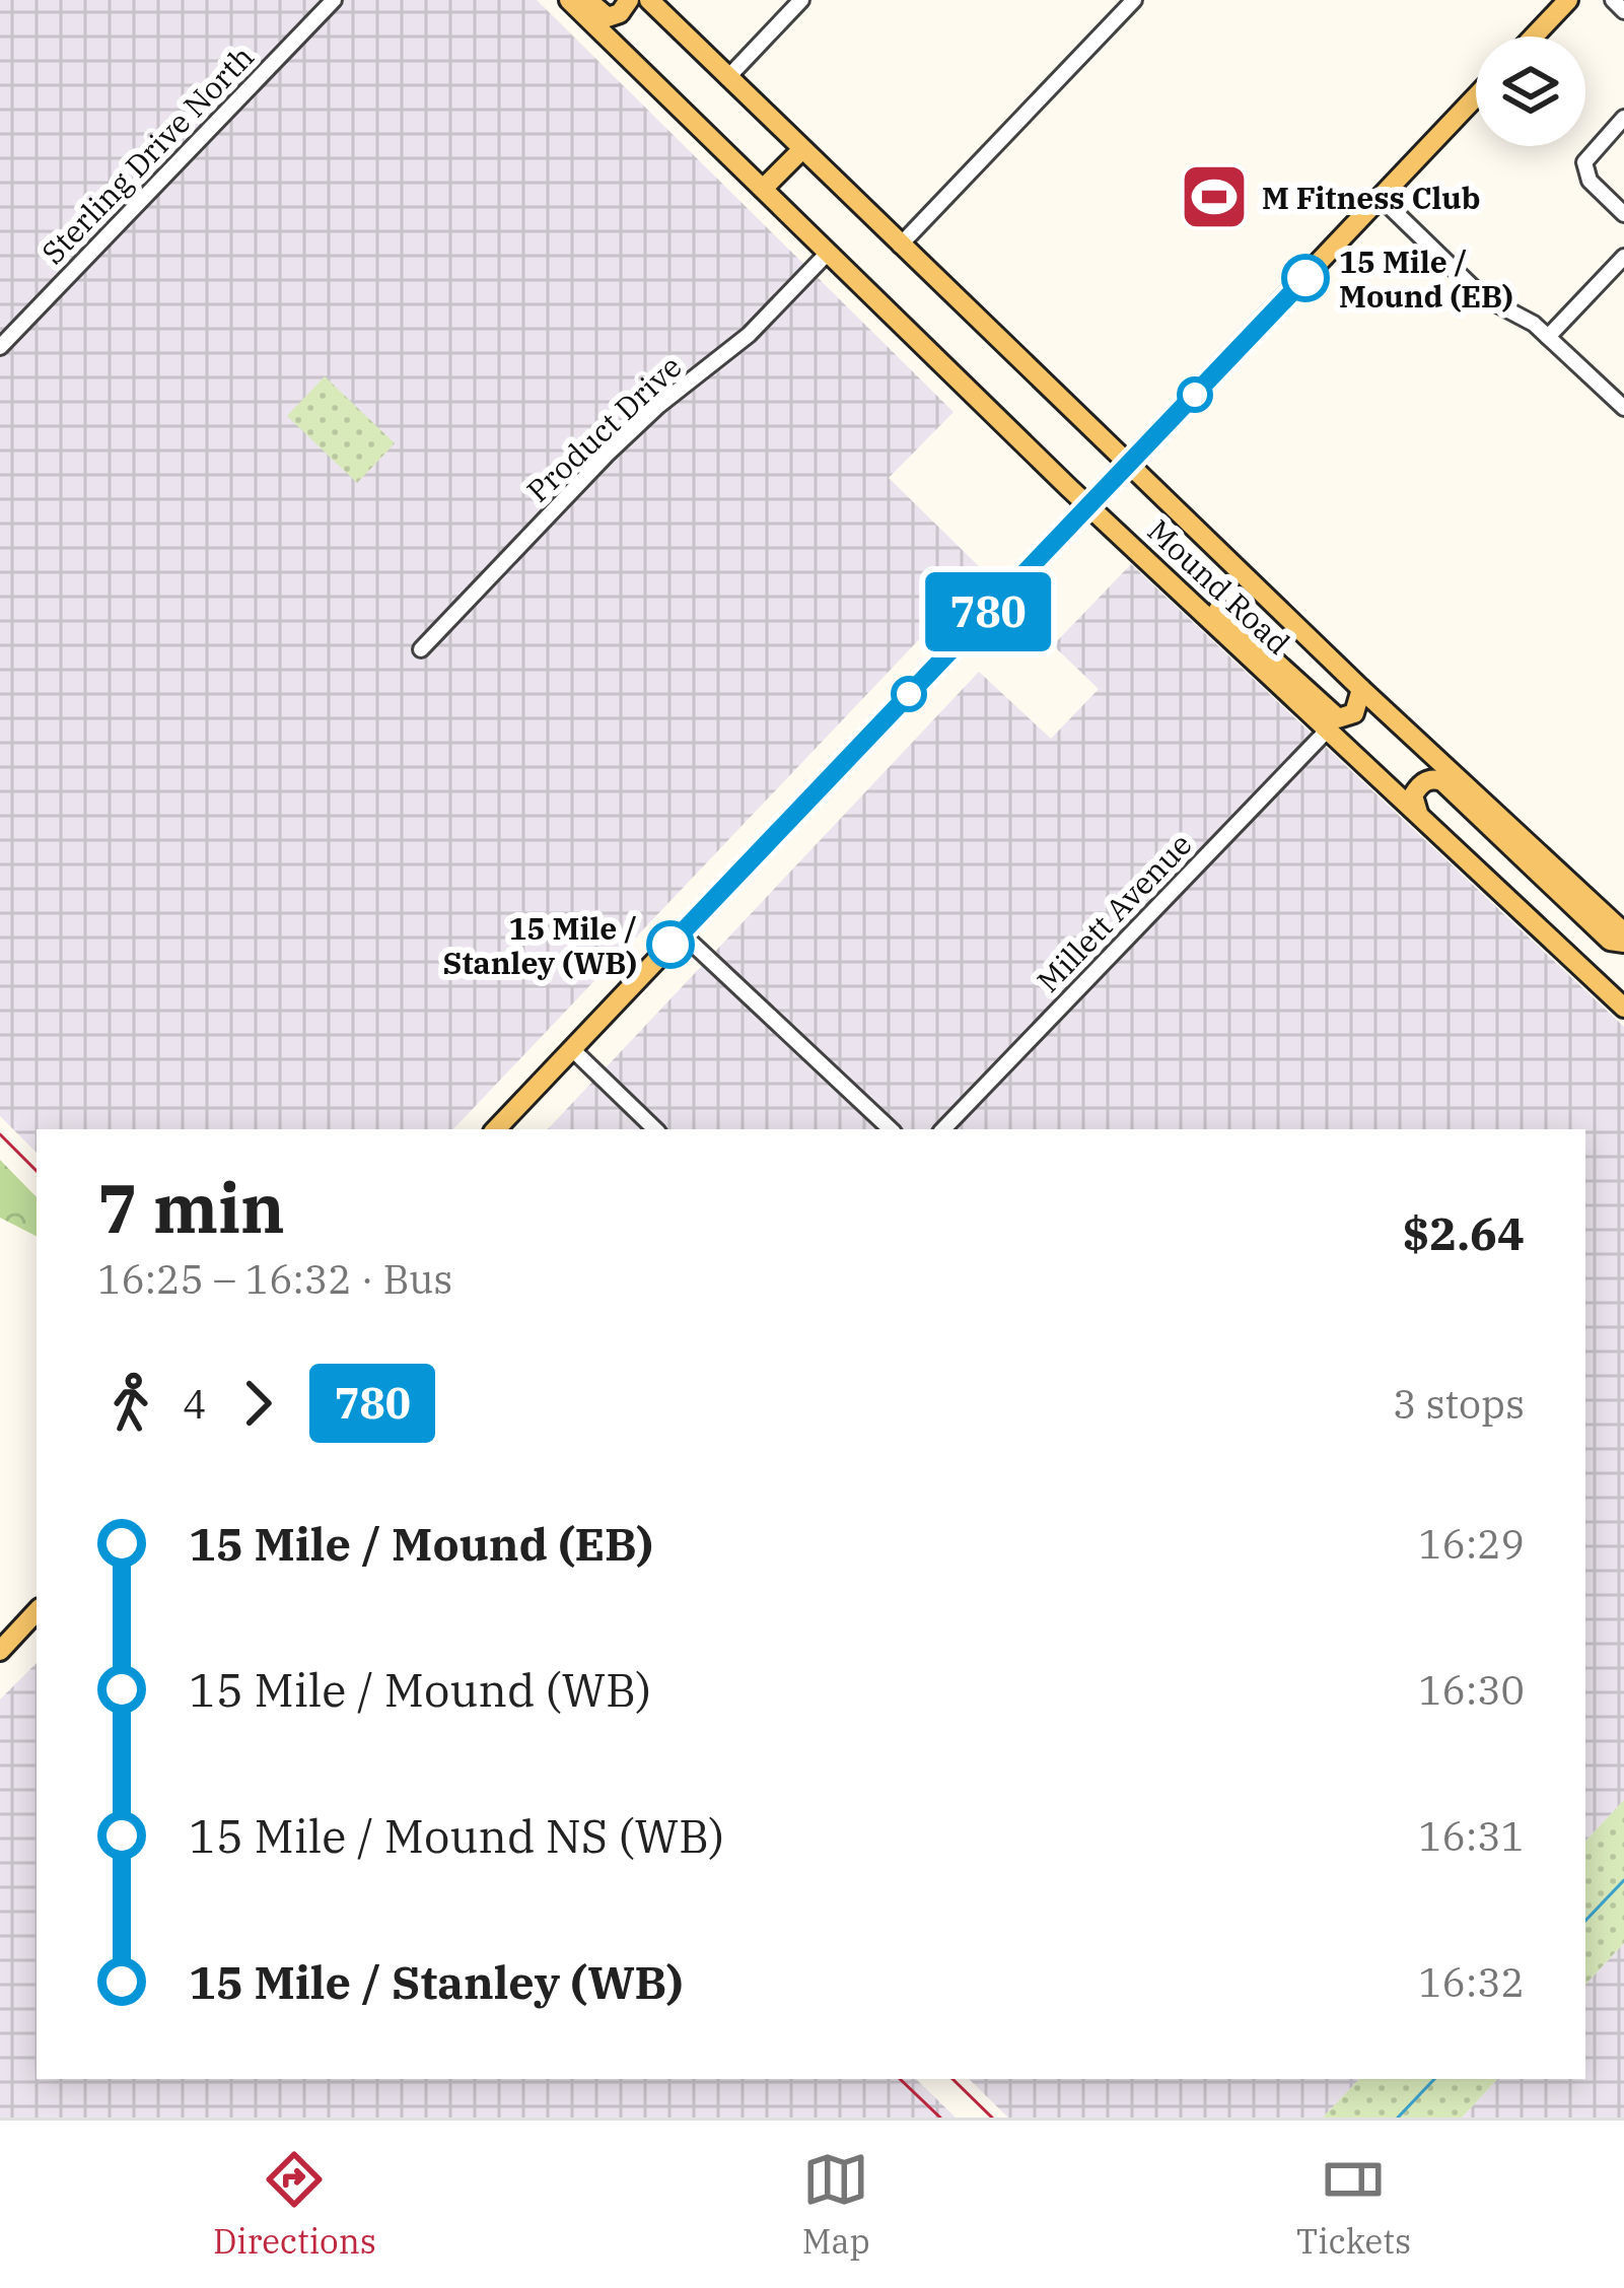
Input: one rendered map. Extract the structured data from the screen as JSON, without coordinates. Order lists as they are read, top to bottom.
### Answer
{
  "streets": {
    "main road": ["Mound Road"],
    "street": ["Sterling Drive North", "Product Drive", "Millett Avenue"]
  },
  "crossings": [
    ["Product Drive", "Mound Road"],
    ["Mound Road", "Millett Avenue"]
  ],
  "places": {
    "sports": ["M Fitness Club"],
    "other": ["15 Mile / Mound (EB)", "15 Mile / Stanley (WB)"]
  },
  "lines": ["bus line 780"],
  "page": {
    "on_map": "780",
    "heading": ["7 min", "16:25 – 16:32 · Bus", "$2.64"],
    "legs": ["4", "780", "3 stops"],
    "list": [
      {
        "name": "15 Mile / Mound (EB)",
        "value": "16:29"
      },
      {
        "name": "15 Mile / Mound (WB)",
        "value": "16:30"
      },
      {
        "name": "15 Mile / Mound NS (WB)",
        "value": "16:31"
      },
      {
        "name": "15 Mile / Stanley (WB)",
        "value": "16:32"
      }
    ],
    "tabs": ["Directions", "Map", "Tickets"]
  }
}
